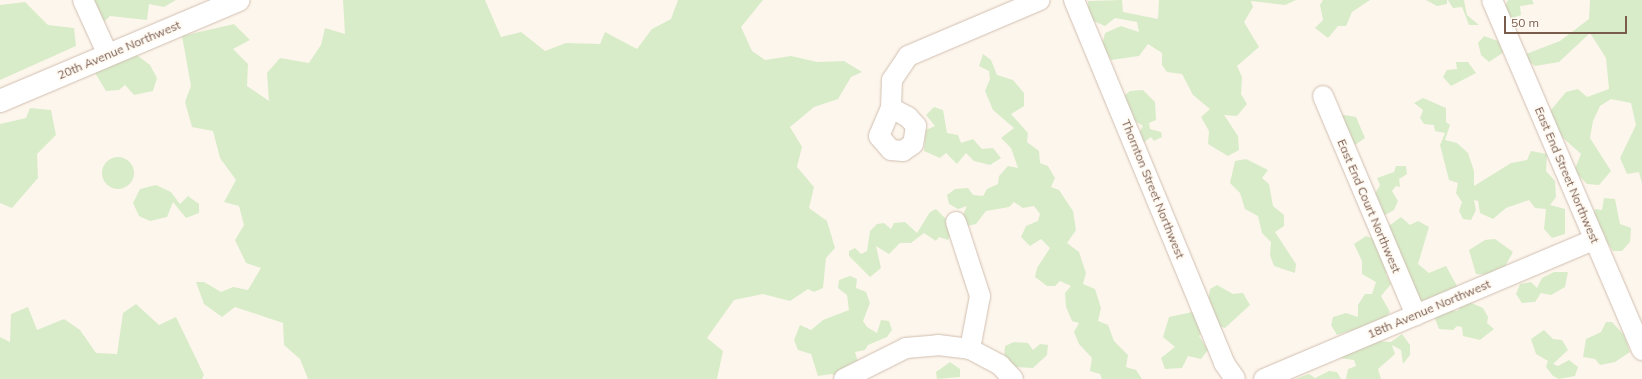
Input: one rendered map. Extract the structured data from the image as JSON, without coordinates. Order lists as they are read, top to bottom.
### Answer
{
  "streets": {
    "street": [
      "20th Avenue Northwest",
      "East End Street Northwest",
      "Thornton Street Northwest",
      "East End Court Northwest",
      "18th Avenue Northwest"
    ]
  },
  "crossings": [
    ["East End Street Northwest", "18th Avenue Northwest"],
    ["East End Court Northwest", "18th Avenue Northwest"]
  ],
  "scale_bar": "50 m"
}
